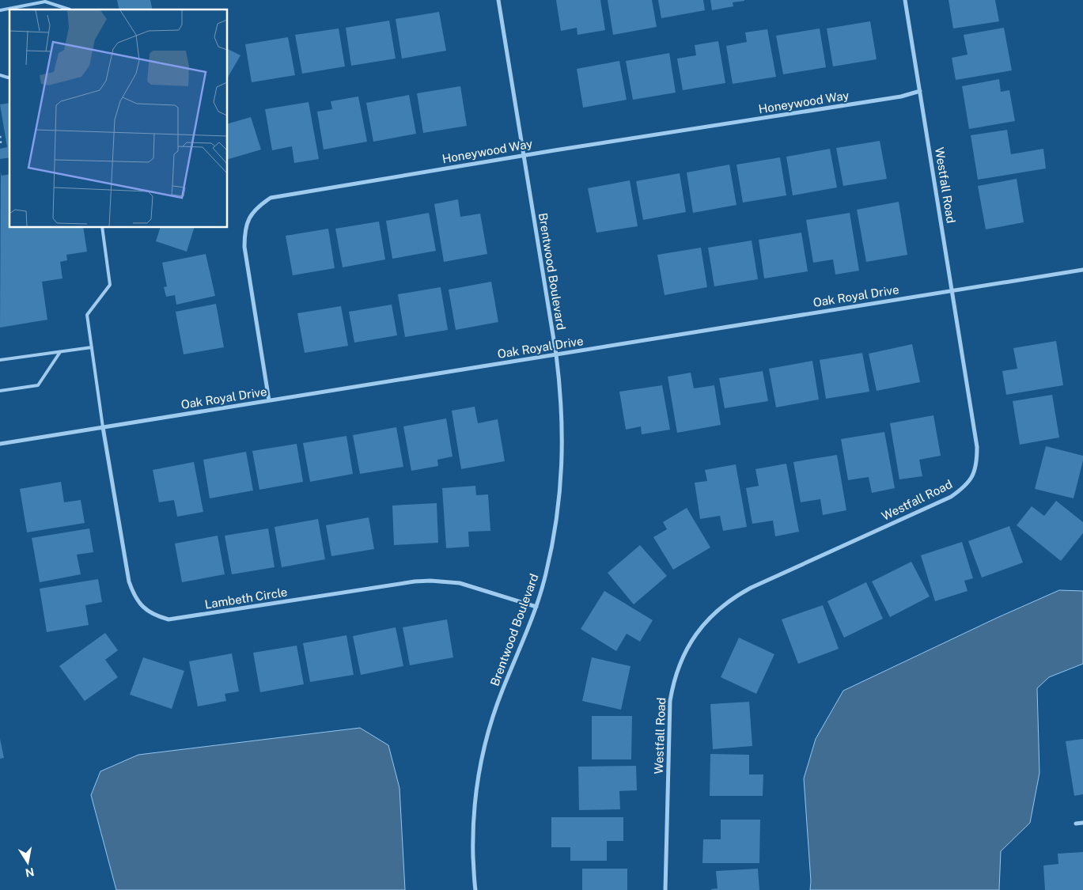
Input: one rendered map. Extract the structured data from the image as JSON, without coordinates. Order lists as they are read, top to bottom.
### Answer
{
  "streets": {
    "street": [
      "Honeywood Way",
      "Westfall Road",
      "Brentwood Boulevard",
      "Oak Royal Drive",
      "Lambeth Circle"
    ]
  },
  "crossings": [
    ["Honeywood Way", "Westfall Road"],
    ["Honeywood Way", "Brentwood Boulevard"],
    ["Honeywood Way", "Oak Royal Drive"],
    ["Westfall Road", "Oak Royal Drive"],
    ["Brentwood Boulevard", "Oak Royal Drive"],
    ["Brentwood Boulevard", "Lambeth Circle"],
    ["Oak Royal Drive", "Lambeth Circle"]
  ],
  "north": "bottom"
}
